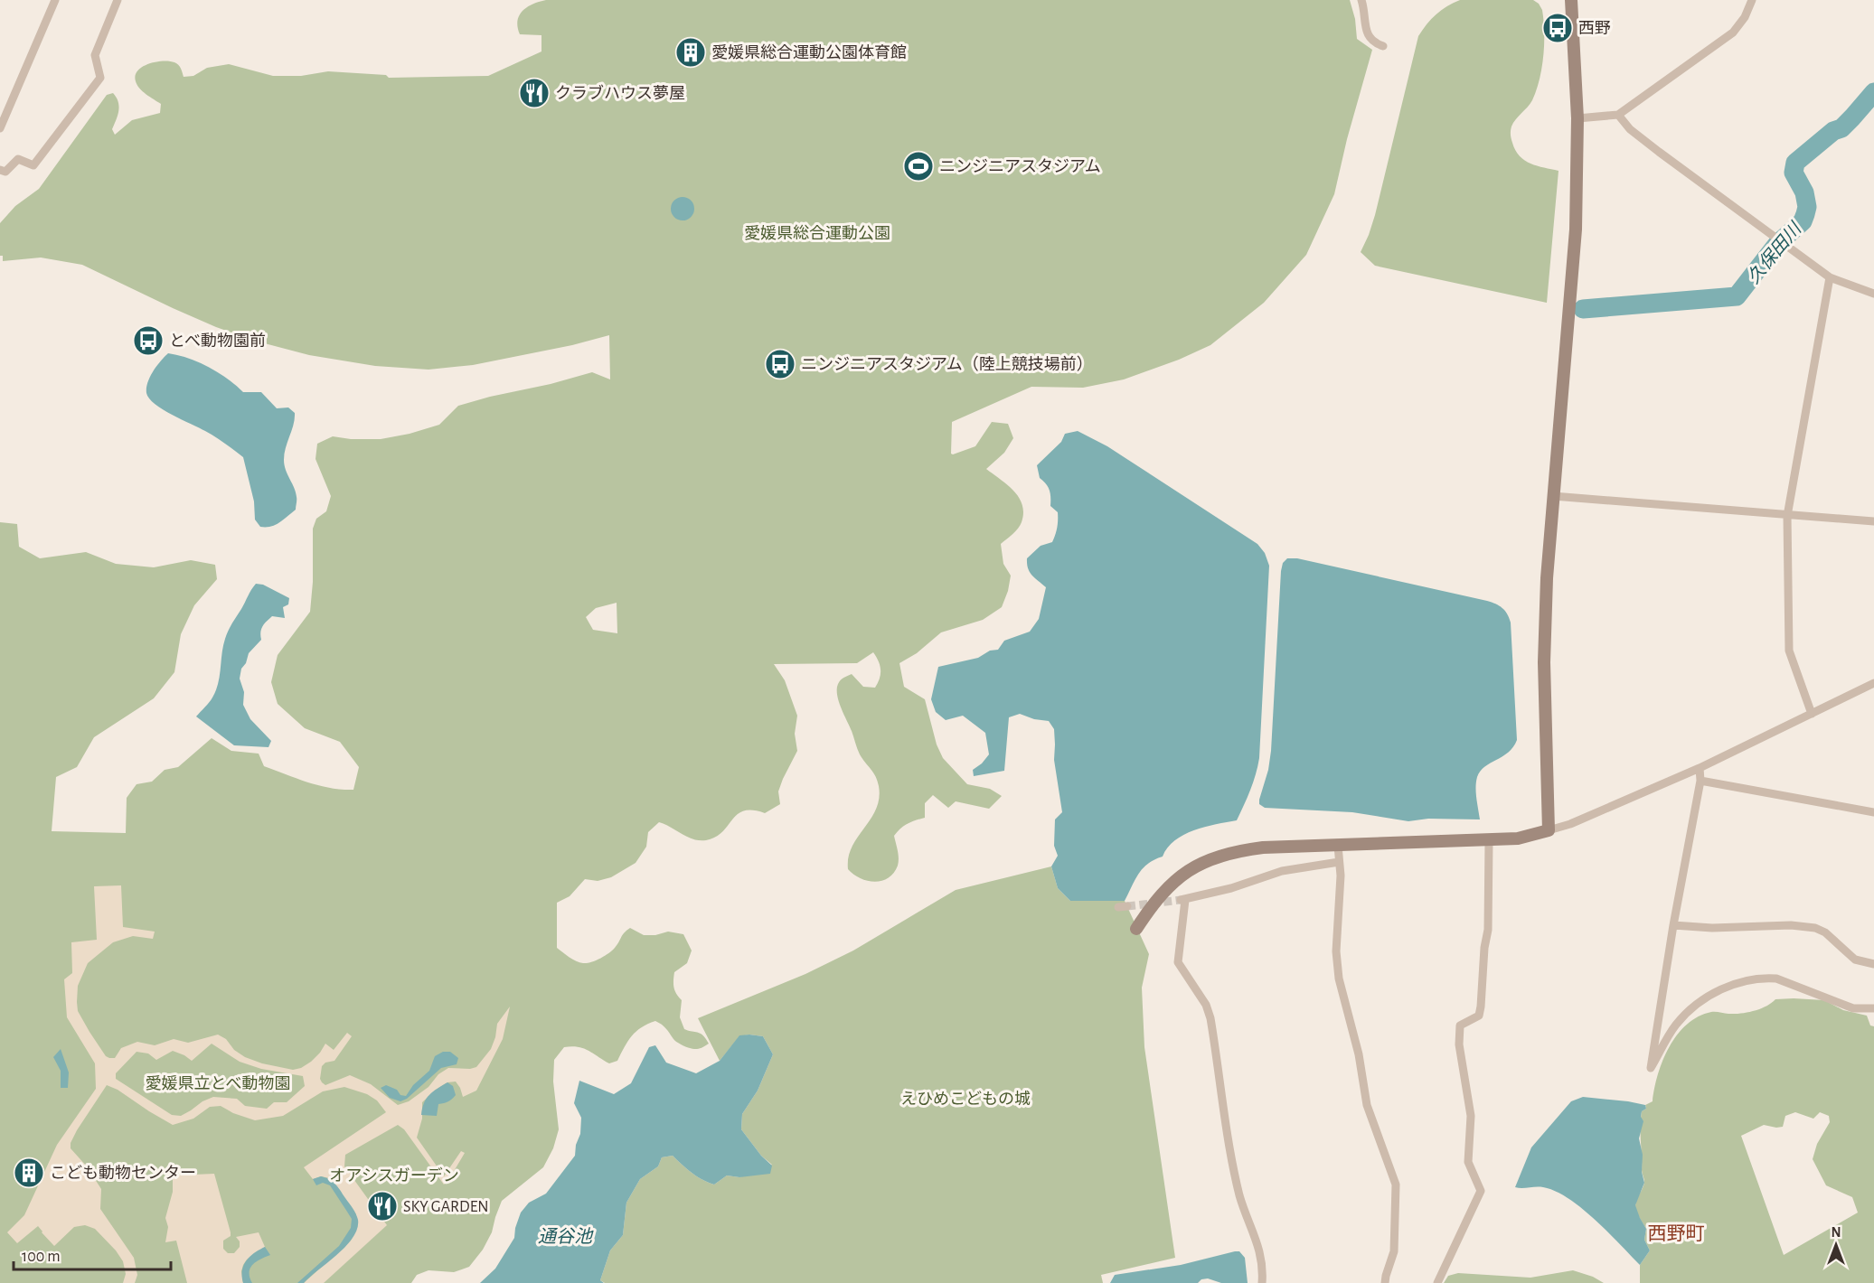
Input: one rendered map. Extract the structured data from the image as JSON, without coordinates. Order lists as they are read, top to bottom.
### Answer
{
  "districts": ["西野町"],
  "water": ["久保田川", "通谷池"],
  "parks": [
    "愛媛県総合運動公園",
    "愛媛県立とべ動物園",
    "えひめこどもの城",
    "オアシスガーデン"
  ],
  "places": {
    "bus stop": ["西野", "とべ動物園前", "ニンジニアスタジアム（陸上競技場前）"],
    "building": ["愛媛県総合運動公園体育館", "こども動物センター"],
    "restaurant": ["クラブハウス夢屋", "SKY GARDEN"],
    "sports": ["ニンジニアスタジアム"]
  },
  "scale_bar": "100 m",
  "north": "top"
}
